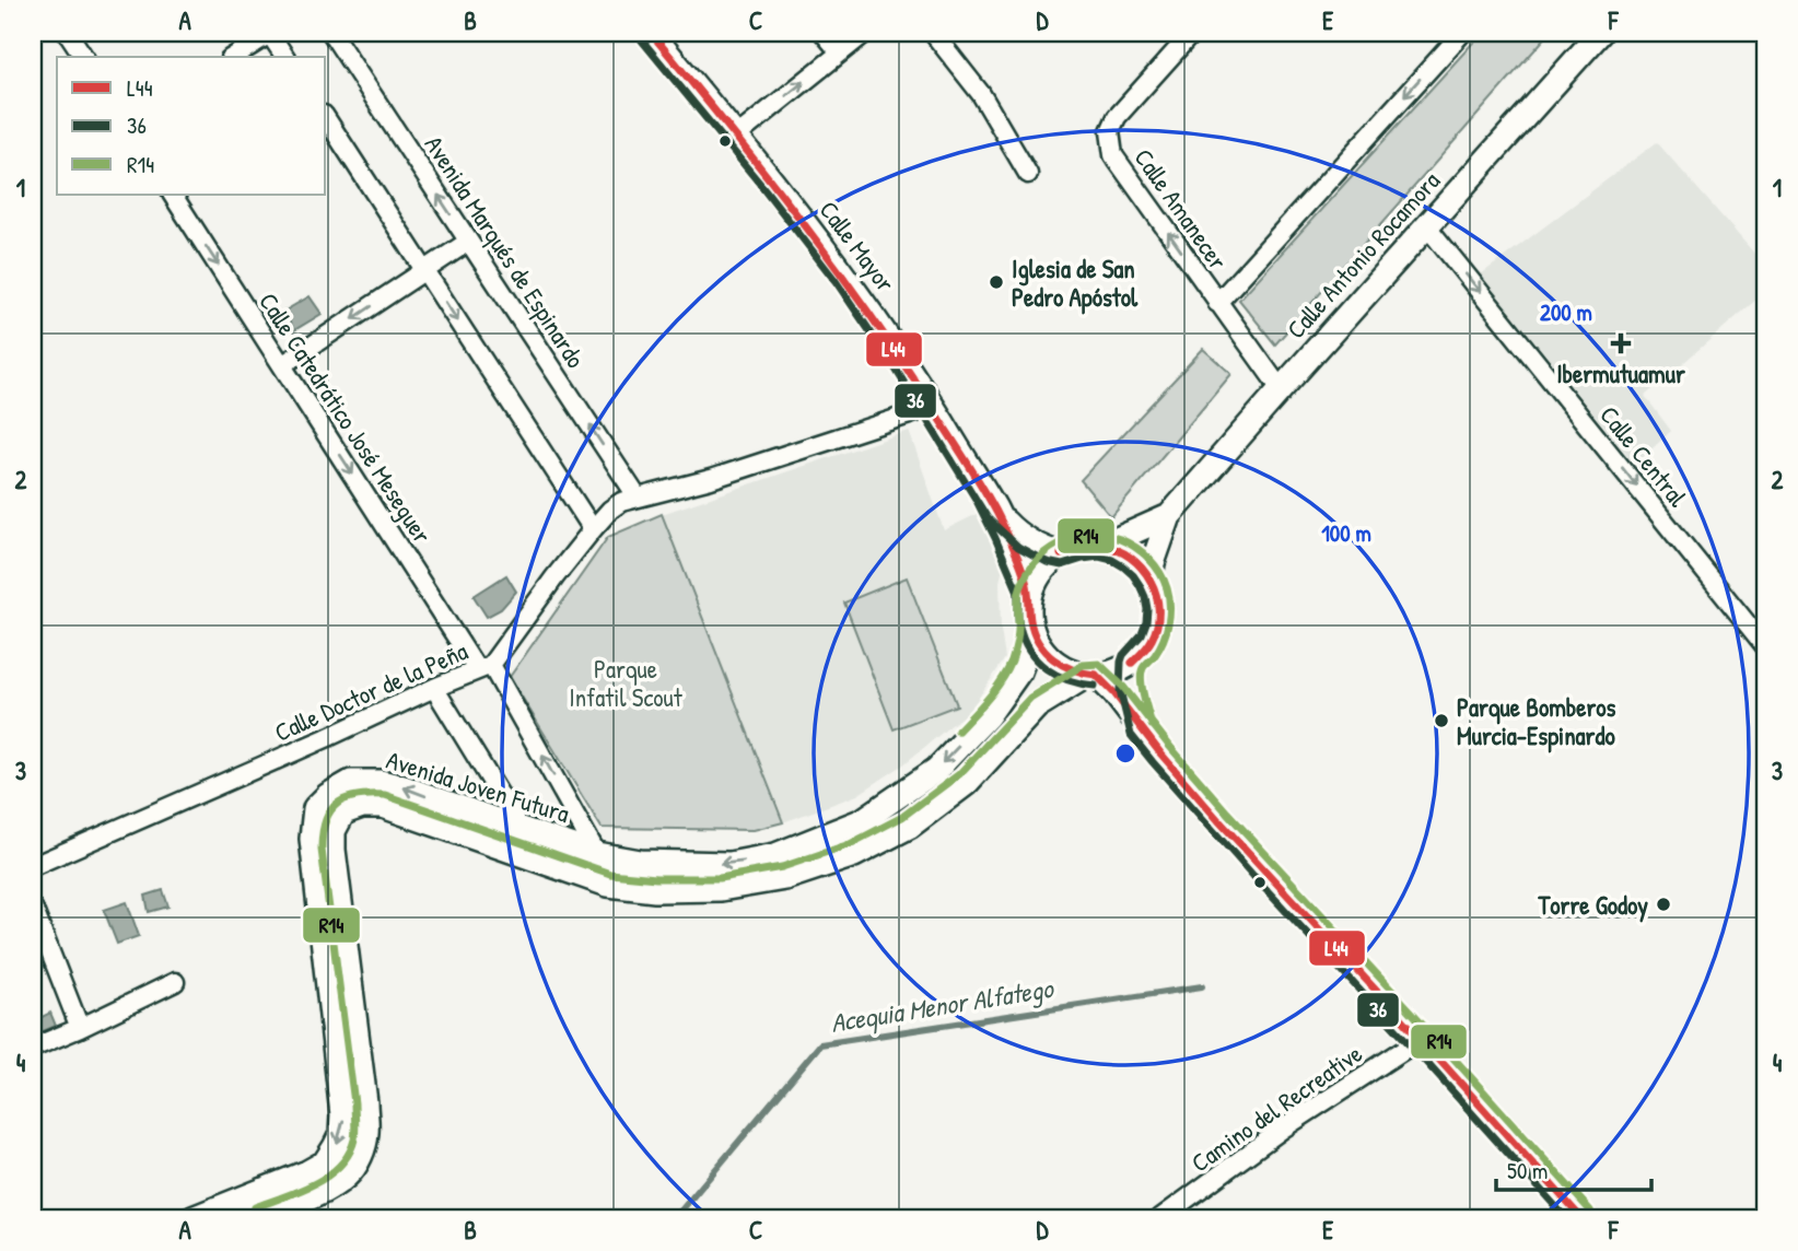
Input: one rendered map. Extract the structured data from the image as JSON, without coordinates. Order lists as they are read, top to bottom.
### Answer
{
  "streets": {
    "street": [
      "Calle Amanecer",
      "Calle Mayor",
      "Avenida Marqués de Espinardo",
      "Calle Antonio Rocamora",
      "Calle Catedrático José Meseguer",
      "Calle Central",
      "Calle Doctor de la Peña",
      "Avenida Joven Futura",
      "Camino del Recreative"
    ]
  },
  "crossings": [
    ["Calle Amanecer", "Calle Antonio Rocamora"],
    ["Calle Mayor", "Calle Antonio Rocamora"],
    ["Calle Mayor", "Calle Doctor de la Peña"],
    ["Calle Mayor", "Avenida Joven Futura"],
    ["Avenida Marqués de Espinardo", "Calle Doctor de la Peña"],
    ["Calle Antonio Rocamora", "Calle Central"],
    ["Calle Antonio Rocamora", "Avenida Joven Futura"],
    ["Calle Catedrático José Meseguer", "Calle Doctor de la Peña"],
    ["Calle Catedrático José Meseguer", "Avenida Joven Futura"]
  ],
  "one_way": ["Calle Amanecer", "Calle Central"],
  "water": ["Acequia Menor Alfatego"],
  "parks": ["Parque Infatil Scout"],
  "places": {
    "other": ["Iglesia de San Pedro Apóstol", "Parque Bomberos Murcia-Espinardo", "Torre Godoy"],
    "health": ["Ibermutuamur"]
  },
  "lines": ["transit line L44", "transit line 36", "transit line R14"],
  "legend": ["L44", "36", "R14"],
  "scale_bar": "50 m",
  "grid": {
    "columns": [
      "A",
      "B",
      "C",
      "D",
      "E",
      "F"
    ],
    "rows": [
      "1",
      "2",
      "3",
      "4"
    ]
  },
  "rings": ["200 m", "100 m"]
}
